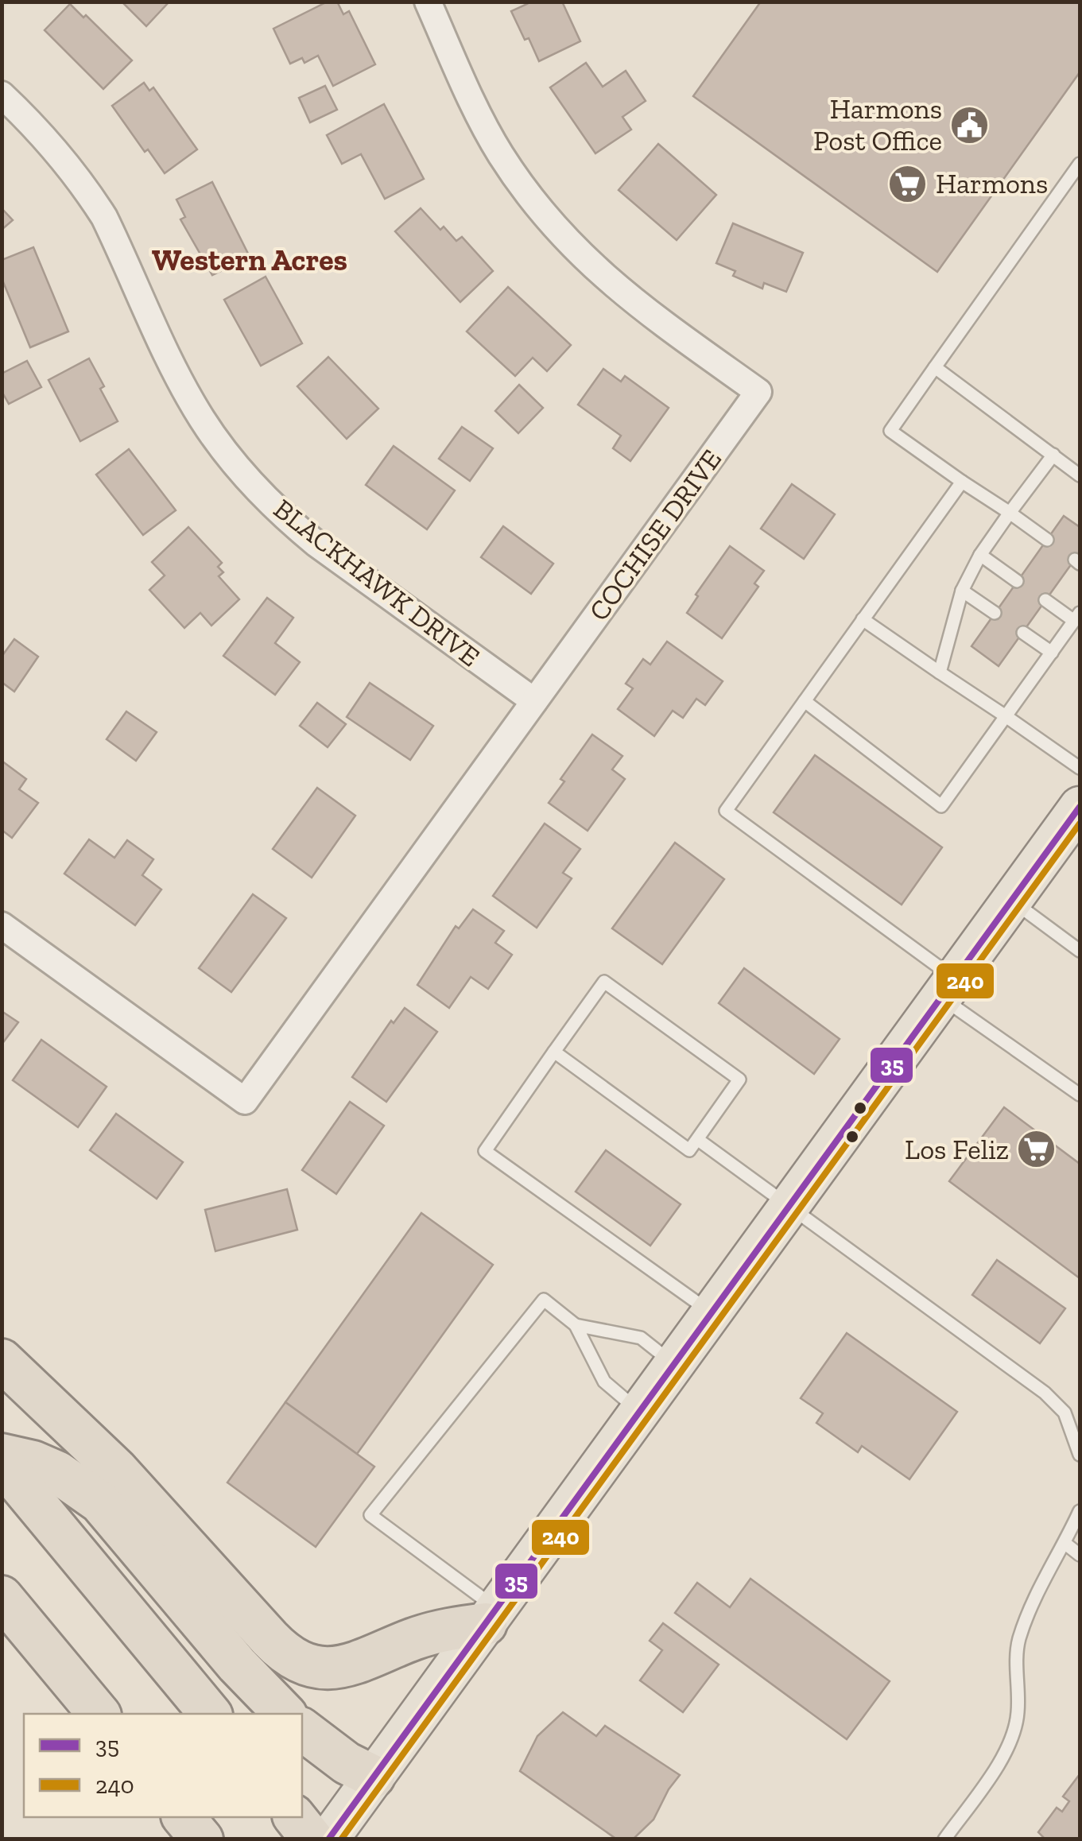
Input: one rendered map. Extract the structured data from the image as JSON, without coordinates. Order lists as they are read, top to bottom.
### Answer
{
  "streets": {
    "street": ["COCHISE DRIVE", "BLACKHAWK DRIVE"]
  },
  "crossings": [
    ["COCHISE DRIVE", "BLACKHAWK DRIVE"]
  ],
  "districts": ["Western Acres"],
  "places": {
    "public building": ["Harmons Post Office"],
    "supermarket": ["Harmons", "Los Feliz"]
  },
  "lines": ["transit line 35", "transit line 240"],
  "legend": ["35", "240"]
}
